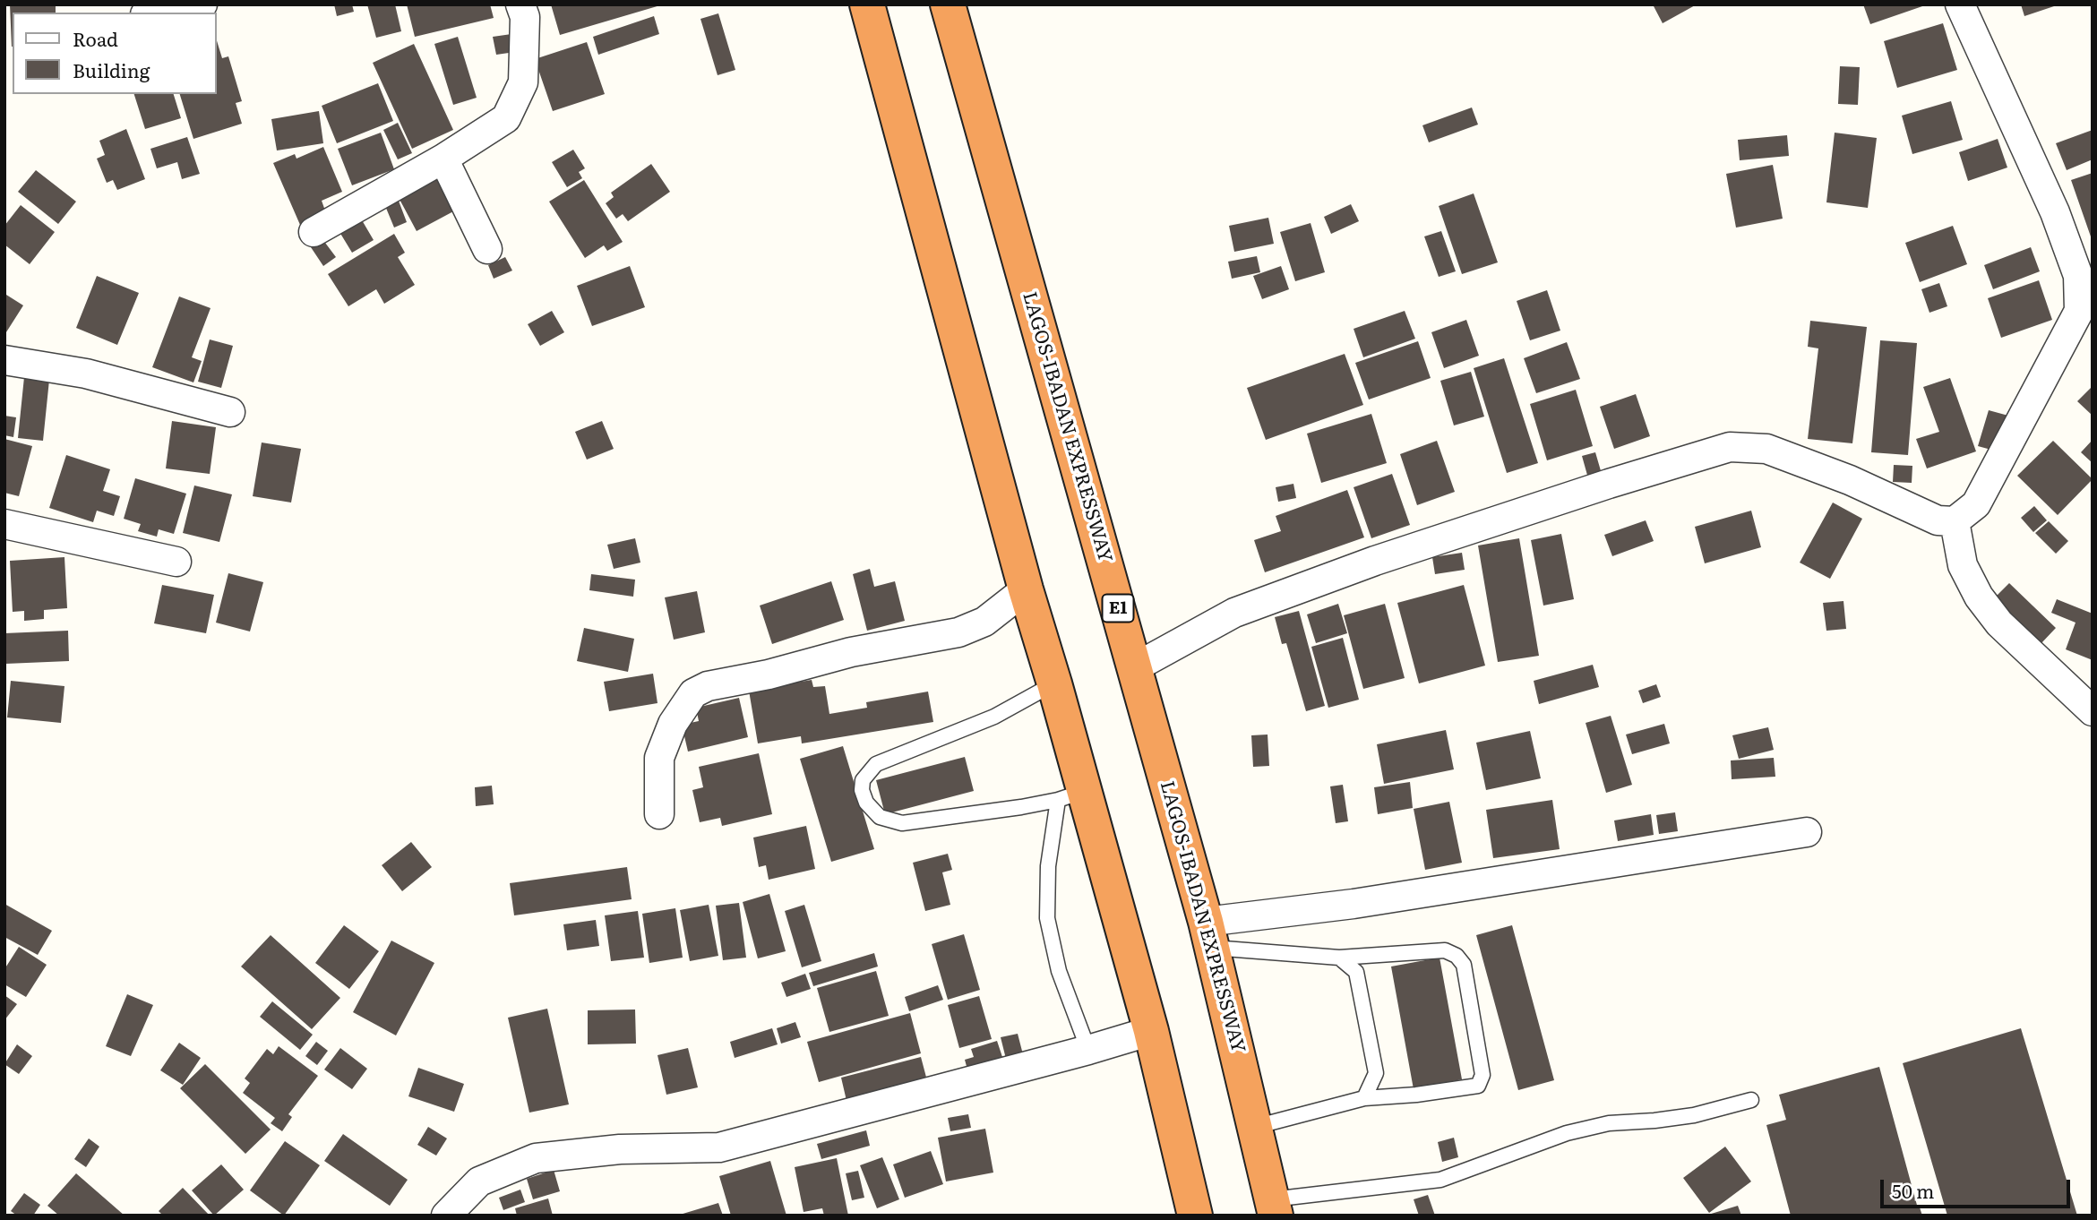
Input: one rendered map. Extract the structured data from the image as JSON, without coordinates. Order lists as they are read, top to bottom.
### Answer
{
  "streets": {
    "highway": ["LAGOS-IBADAN EXPRESSWAY", "E1"]
  },
  "legend": ["Road", "Building"],
  "scale_bar": "50 m"
}
